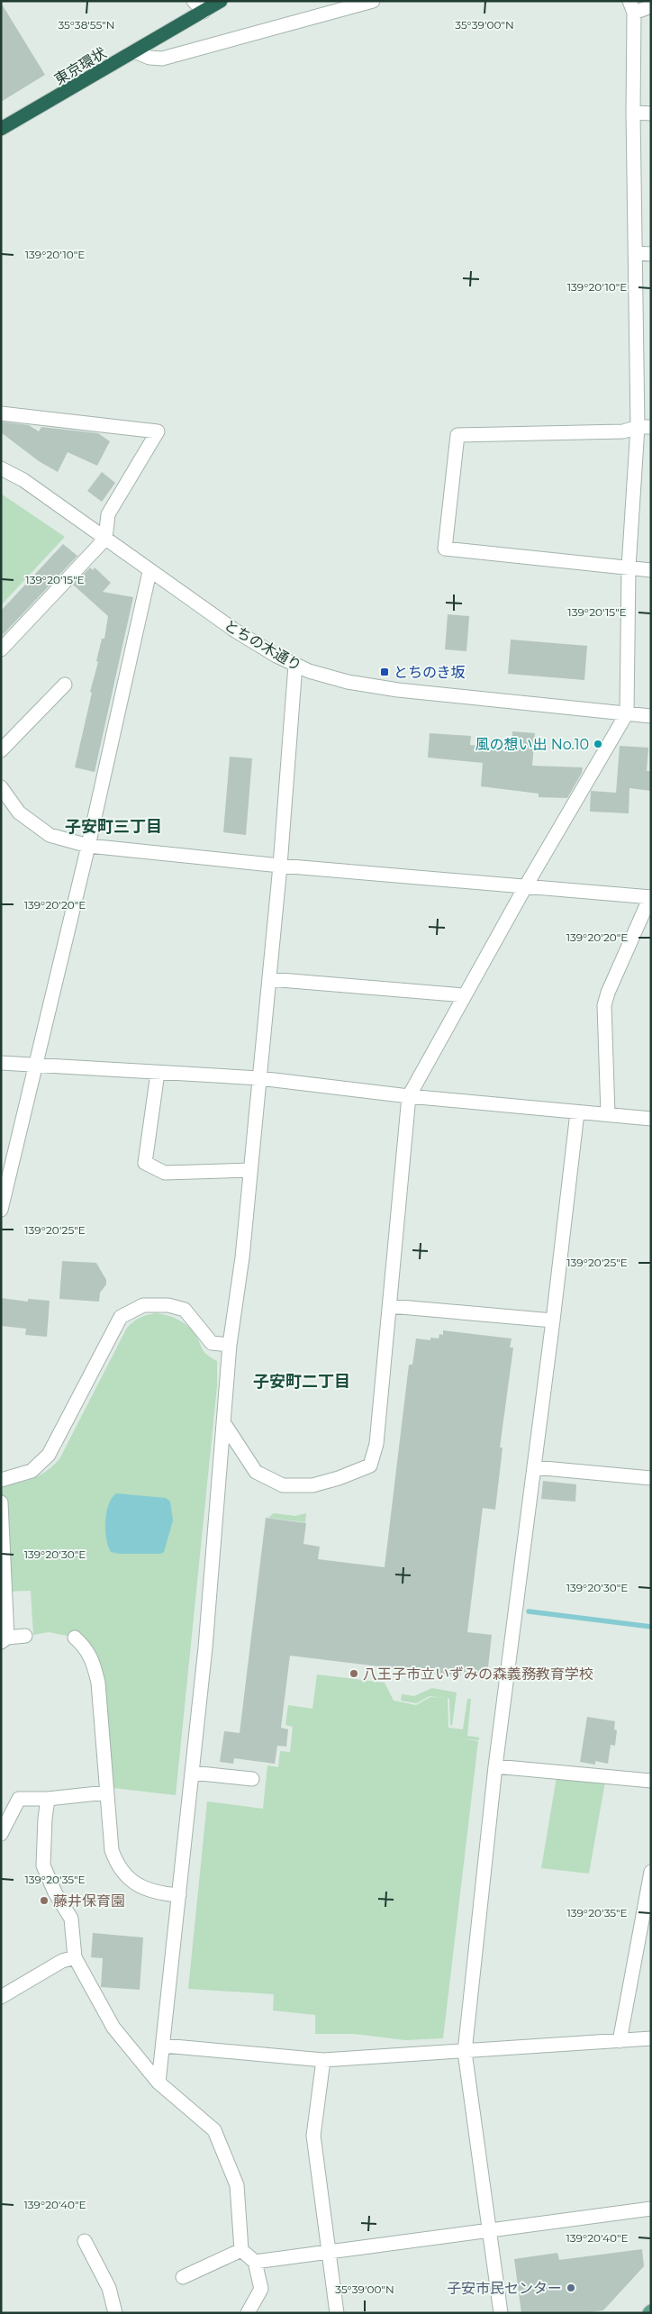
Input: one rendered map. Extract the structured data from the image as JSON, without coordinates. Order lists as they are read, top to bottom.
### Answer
{
  "streets": {
    "highway": ["東京環状"],
    "street": ["とちの木通り"]
  },
  "districts": ["子安町三丁目", "子安町二丁目"],
  "places": {
    "transit": ["とちのき坂"],
    "other": [
      "風の想い出 No.10",
      "八王子市立いずみの森義務教育学校",
      "藤井保育園",
      "子安市民センター"
    ]
  },
  "coordinates": [
    "35°38'55\"N",
    "35°39'00\"N",
    "139°20'10\"E",
    "139°20'15\"E",
    "139°20'20\"E",
    "139°20'25\"E",
    "139°20'30\"E",
    "139°20'35\"E",
    "139°20'40\"E"
  ]
}
